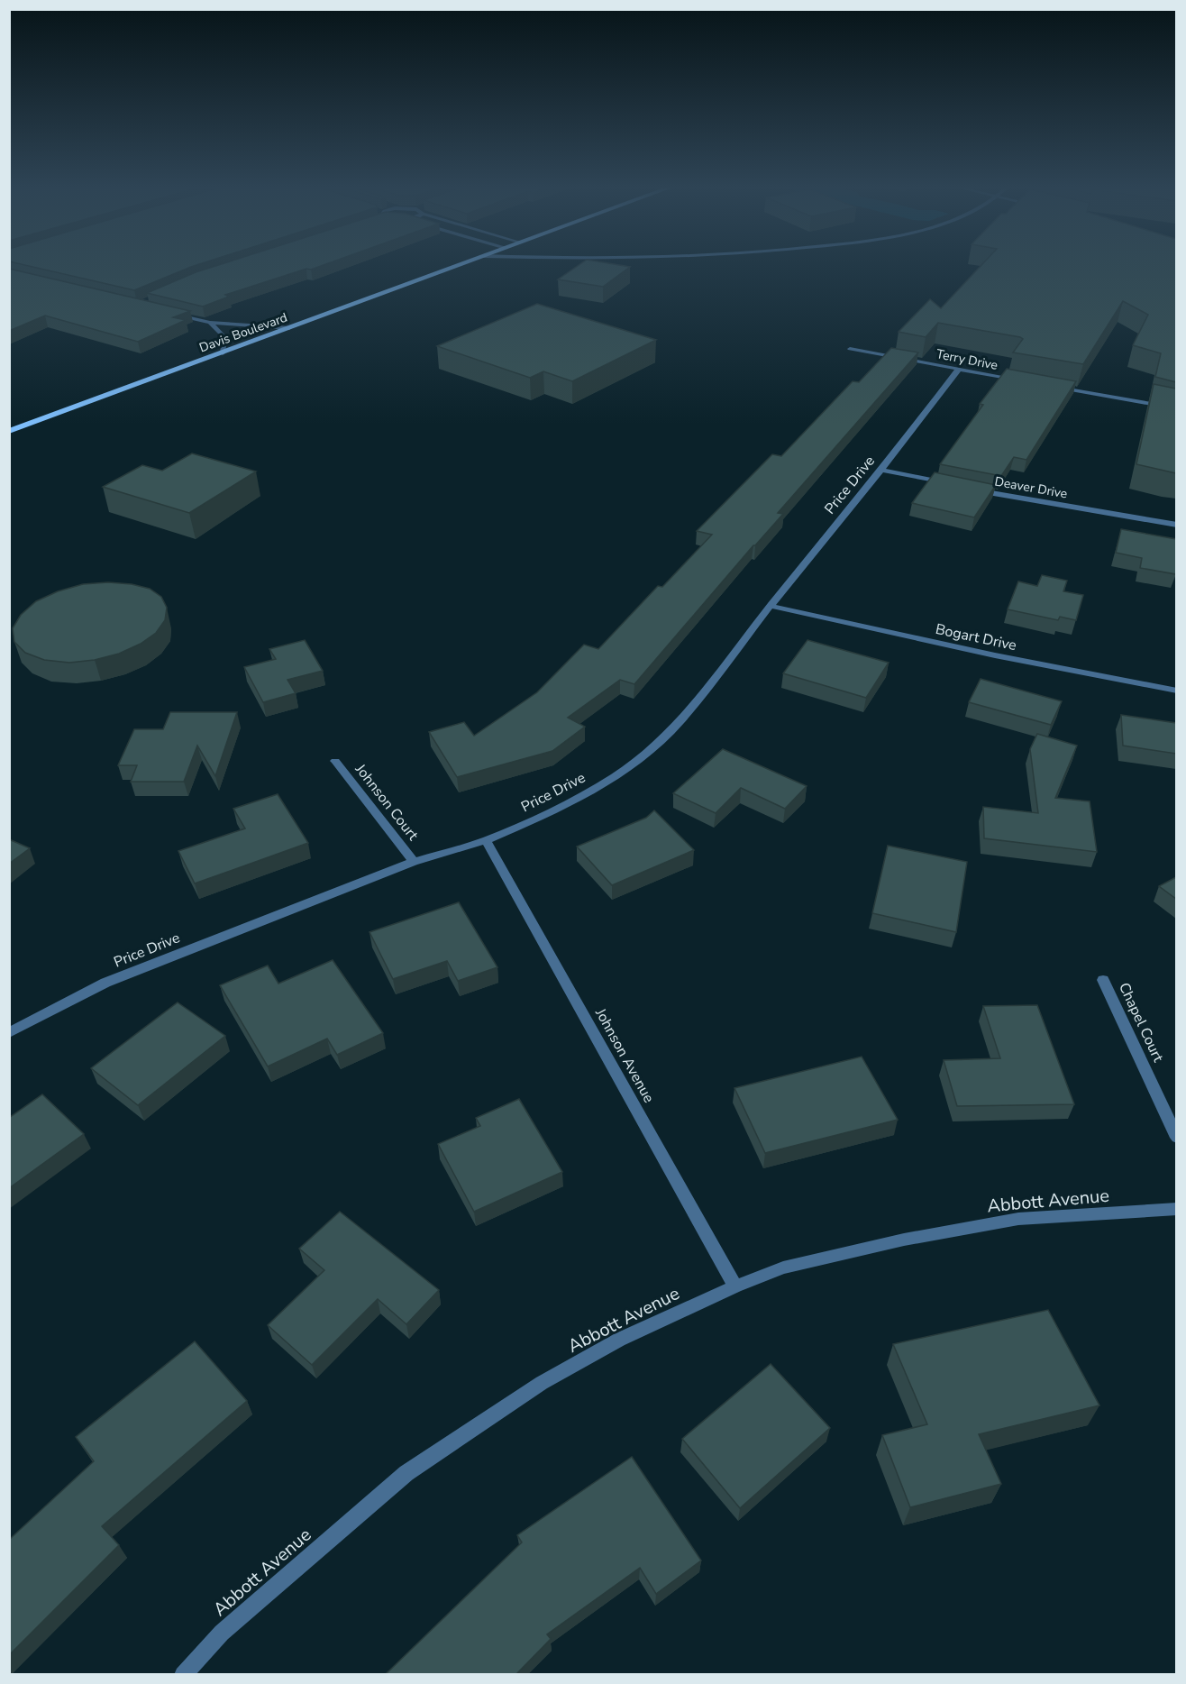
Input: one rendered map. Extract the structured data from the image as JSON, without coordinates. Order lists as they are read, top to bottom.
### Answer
{
  "streets": {
    "main road": ["Davis Boulevard"],
    "street": [
      "Terry Drive",
      "Price Drive",
      "Deaver Drive",
      "Bogart Drive",
      "Johnson Court",
      "Chapel Court",
      "Johnson Avenue",
      "Abbott Avenue"
    ]
  },
  "crossings": [
    ["Terry Drive", "Price Drive"],
    ["Price Drive", "Bogart Drive"],
    ["Price Drive", "Johnson Court"],
    ["Price Drive", "Johnson Avenue"],
    ["Johnson Avenue", "Abbott Avenue"]
  ]
}
